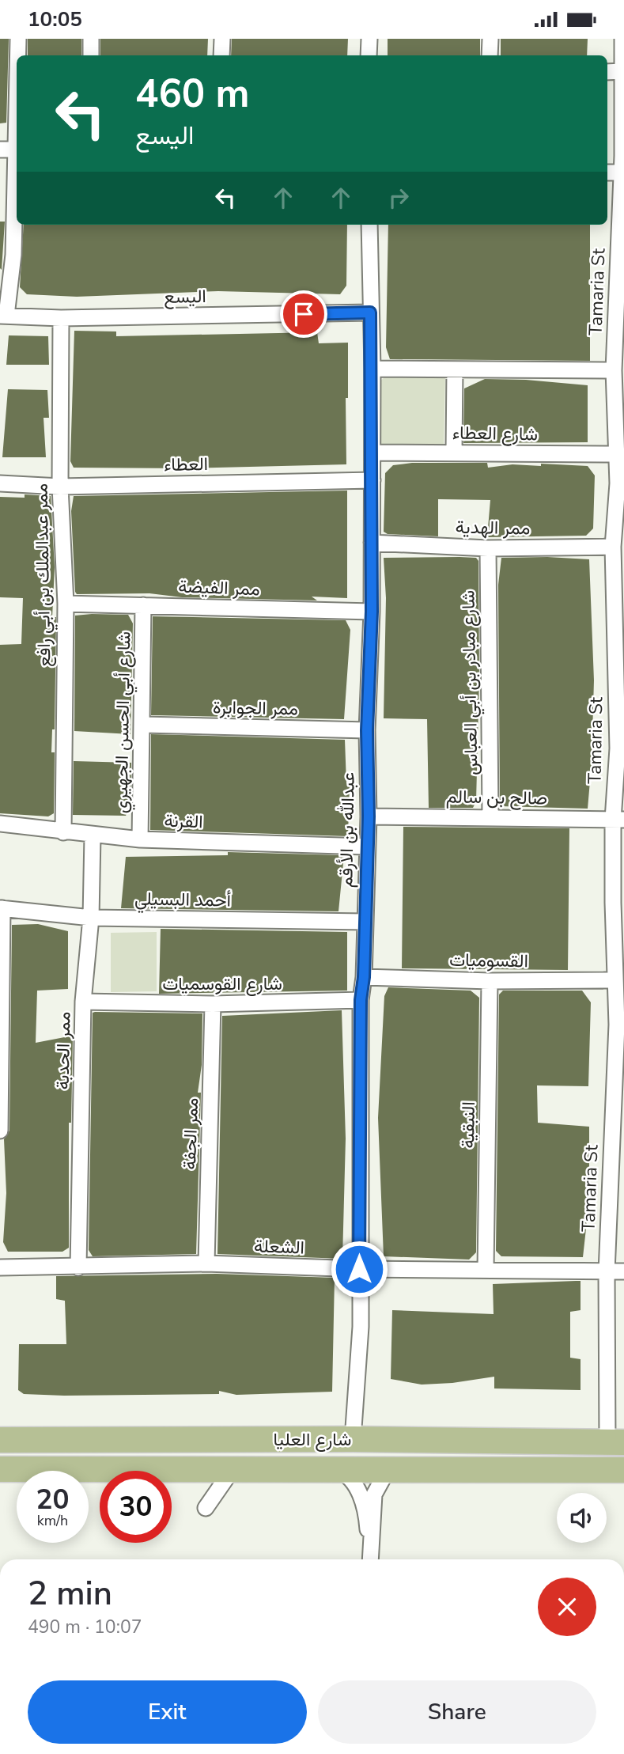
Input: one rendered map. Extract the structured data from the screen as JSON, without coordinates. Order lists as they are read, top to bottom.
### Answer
{
  "streets": {
    "main road": ["شارع العليا"],
    "street": [
      "Tamaria St",
      "اليسع",
      "شارع العطاء",
      "العطاء",
      "ممر الهدية",
      "ممر عبدالملك بن أبي رافع",
      "ممر الفيضة",
      "شارع مبادر بن أبي العباس",
      "ممر الجوابرة",
      "شارع أبي الحسن الجهيري",
      "صالح بن سالم",
      "القرنة",
      "عبدالله بن الأرقم",
      "أحمد البسيلي",
      "القسوميات",
      "شارع القوسميات",
      "ممر الحدبة",
      "النبقية",
      "ممر الجفة",
      "الشعلة"
    ]
  },
  "crossings": [
    ["Tamaria St", "شارع العطاء"],
    ["Tamaria St", "ممر الهدية"],
    ["Tamaria St", "صالح بن سالم"],
    ["Tamaria St", "القسوميات"],
    ["Tamaria St", "الشعلة"],
    ["Tamaria St", "شارع العليا"],
    ["اليسع", "ممر عبدالملك بن أبي رافع"],
    ["اليسع", "عبدالله بن الأرقم"],
    ["شارع العطاء", "عبدالله بن الأرقم"],
    ["العطاء", "ممر عبدالملك بن أبي رافع"],
    ["العطاء", "عبدالله بن الأرقم"],
    ["ممر الهدية", "شارع مبادر بن أبي العباس"],
    ["ممر الهدية", "عبدالله بن الأرقم"],
    ["ممر عبدالملك بن أبي رافع", "ممر الفيضة"],
    ["ممر عبدالملك بن أبي رافع", "القرنة"],
    ["ممر الفيضة", "شارع أبي الحسن الجهيري"],
    ["ممر الفيضة", "عبدالله بن الأرقم"],
    ["شارع مبادر بن أبي العباس", "صالح بن سالم"],
    ["ممر الجوابرة", "شارع أبي الحسن الجهيري"],
    ["ممر الجوابرة", "عبدالله بن الأرقم"],
    ["شارع أبي الحسن الجهيري", "القرنة"],
    ["صالح بن سالم", "عبدالله بن الأرقم"],
    ["القرنة", "عبدالله بن الأرقم"],
    ["القرنة", "ممر الحدبة"],
    ["عبدالله بن الأرقم", "أحمد البسيلي"],
    ["عبدالله بن الأرقم", "القسوميات"],
    ["عبدالله بن الأرقم", "شارع القوسميات"],
    ["عبدالله بن الأرقم", "الشعلة"],
    ["عبدالله بن الأرقم", "شارع العليا"],
    ["أحمد البسيلي", "ممر الحدبة"],
    ["القسوميات", "النبقية"],
    ["شارع القوسميات", "ممر الحدبة"],
    ["شارع القوسميات", "ممر الجفة"],
    ["ممر الحدبة", "الشعلة"],
    ["النبقية", "الشعلة"],
    ["ممر الجفة", "الشعلة"]
  ],
  "page": {
    "status": "10:05",
    "turn": ["460 m", "اليسع"],
    "speed": "20 km/h",
    "limit": "30",
    "heading": ["2 min", "490 m · 10:07"],
    "buttons": ["Exit", "Share"]
  }
}
